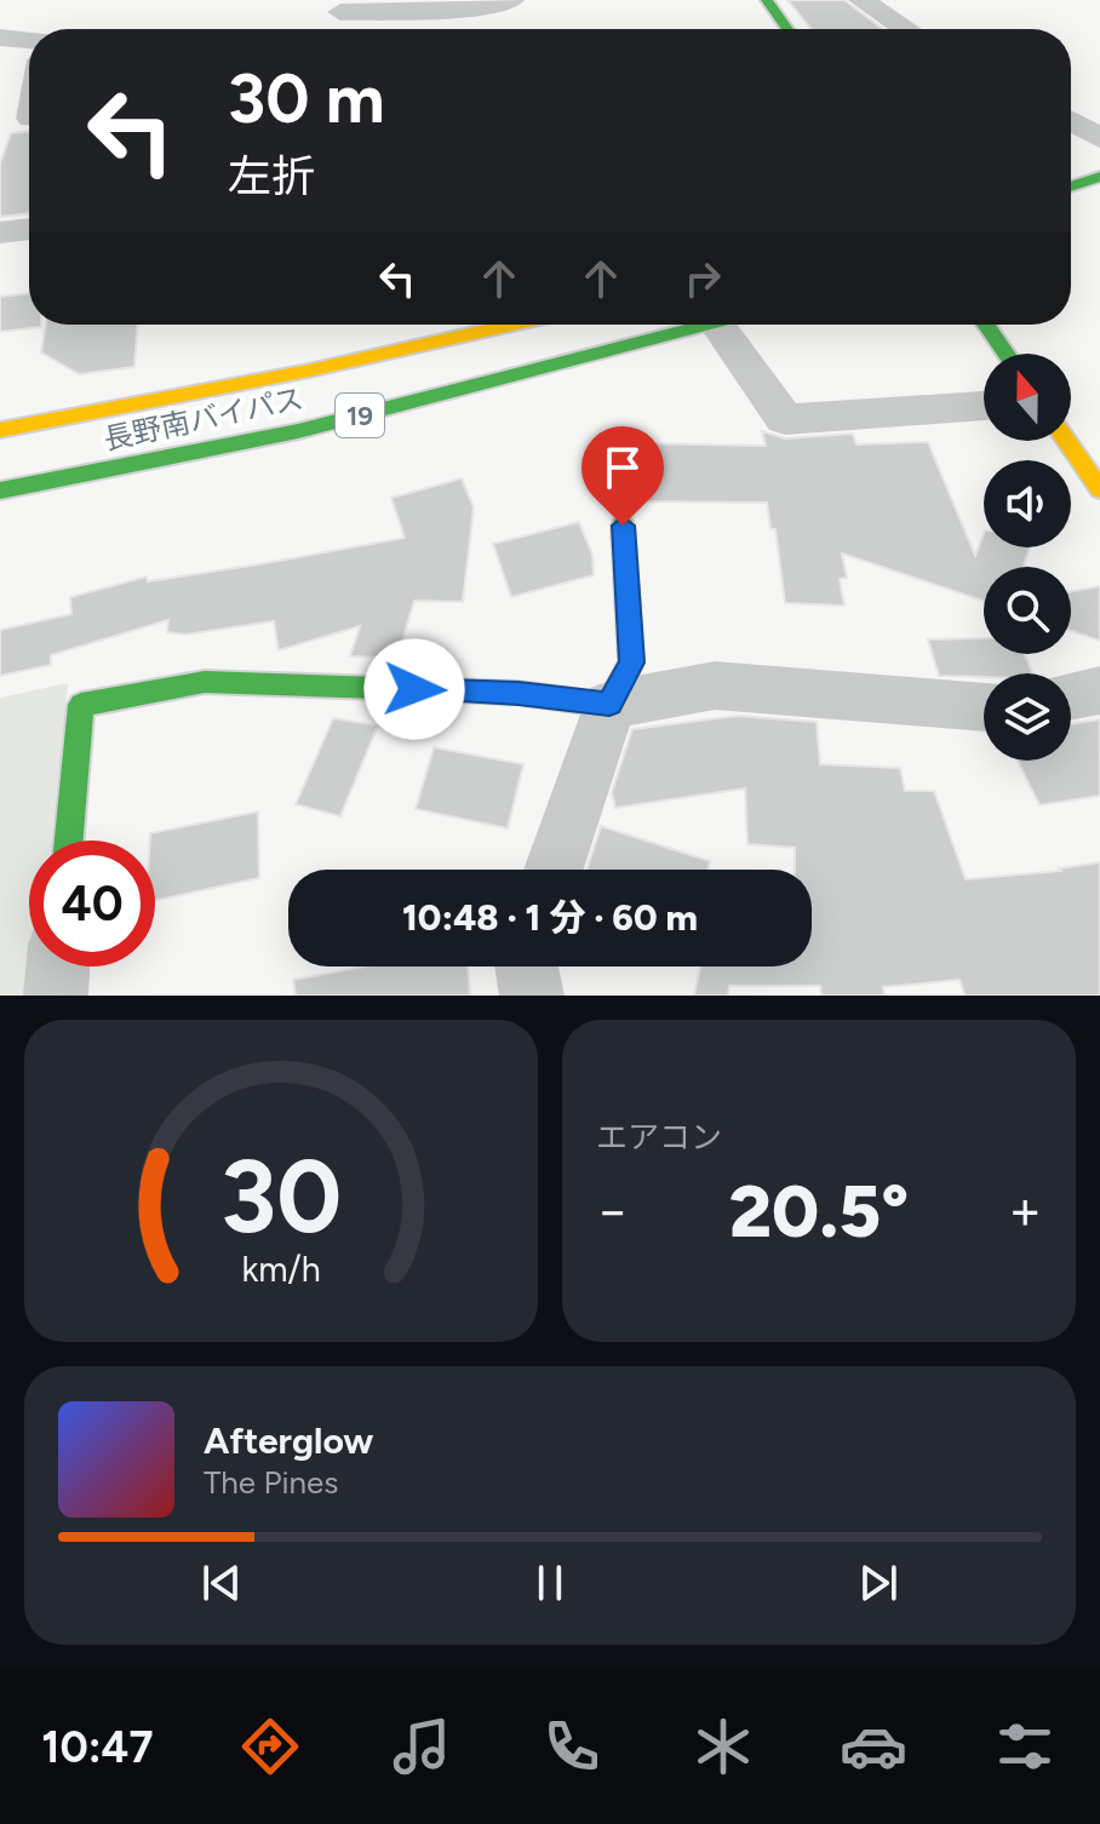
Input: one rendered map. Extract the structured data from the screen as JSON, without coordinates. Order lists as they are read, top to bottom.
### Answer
{
  "streets": {
    "main road": ["19", "長野南バイパス"]
  },
  "north": "top",
  "page": {
    "turn": ["30 m", "左折"],
    "limit": "40",
    "trip": "10:48 · 1 分 · 60 m",
    "tile": "エアコン",
    "heat": ["−", "20.5°", "+"],
    "song": ["Afterglow", "The Pines"],
    "tabs": "10:47",
    "gauge": ["30", "km/h"]
  }
}
